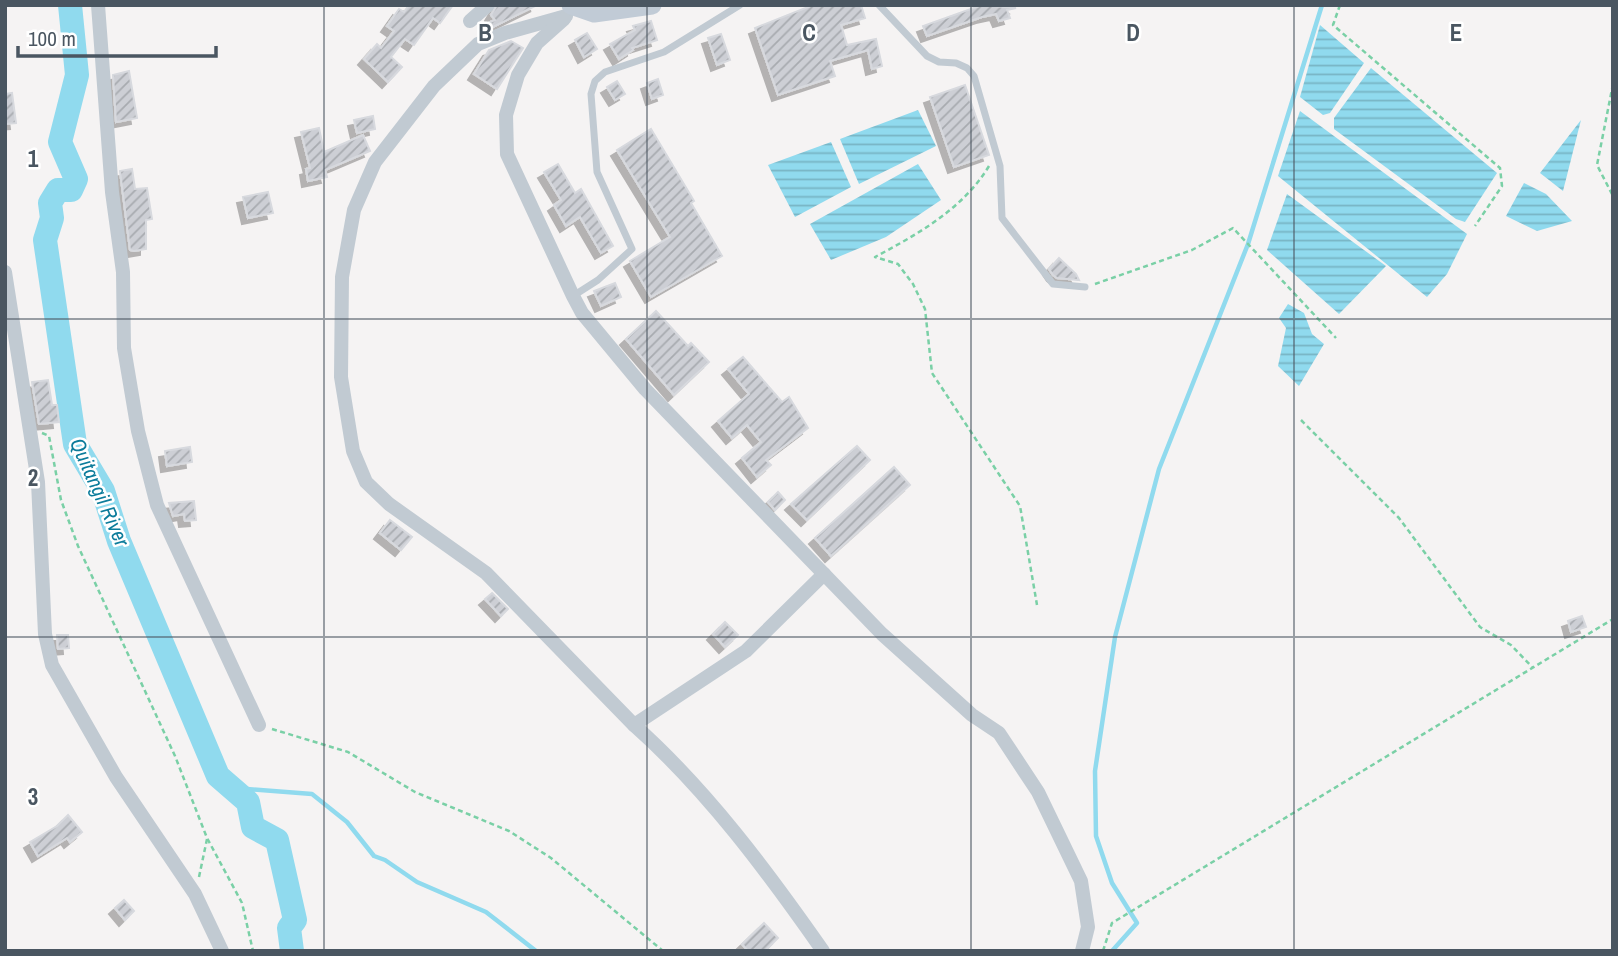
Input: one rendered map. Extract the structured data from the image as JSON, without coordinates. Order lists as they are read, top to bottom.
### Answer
{
  "water": ["Quitangil River"],
  "scale_bar": "100 m",
  "grid": {
    "columns": [
      "B",
      "C",
      "D",
      "E"
    ],
    "rows": ["1", "2", "3"]
  }
}
